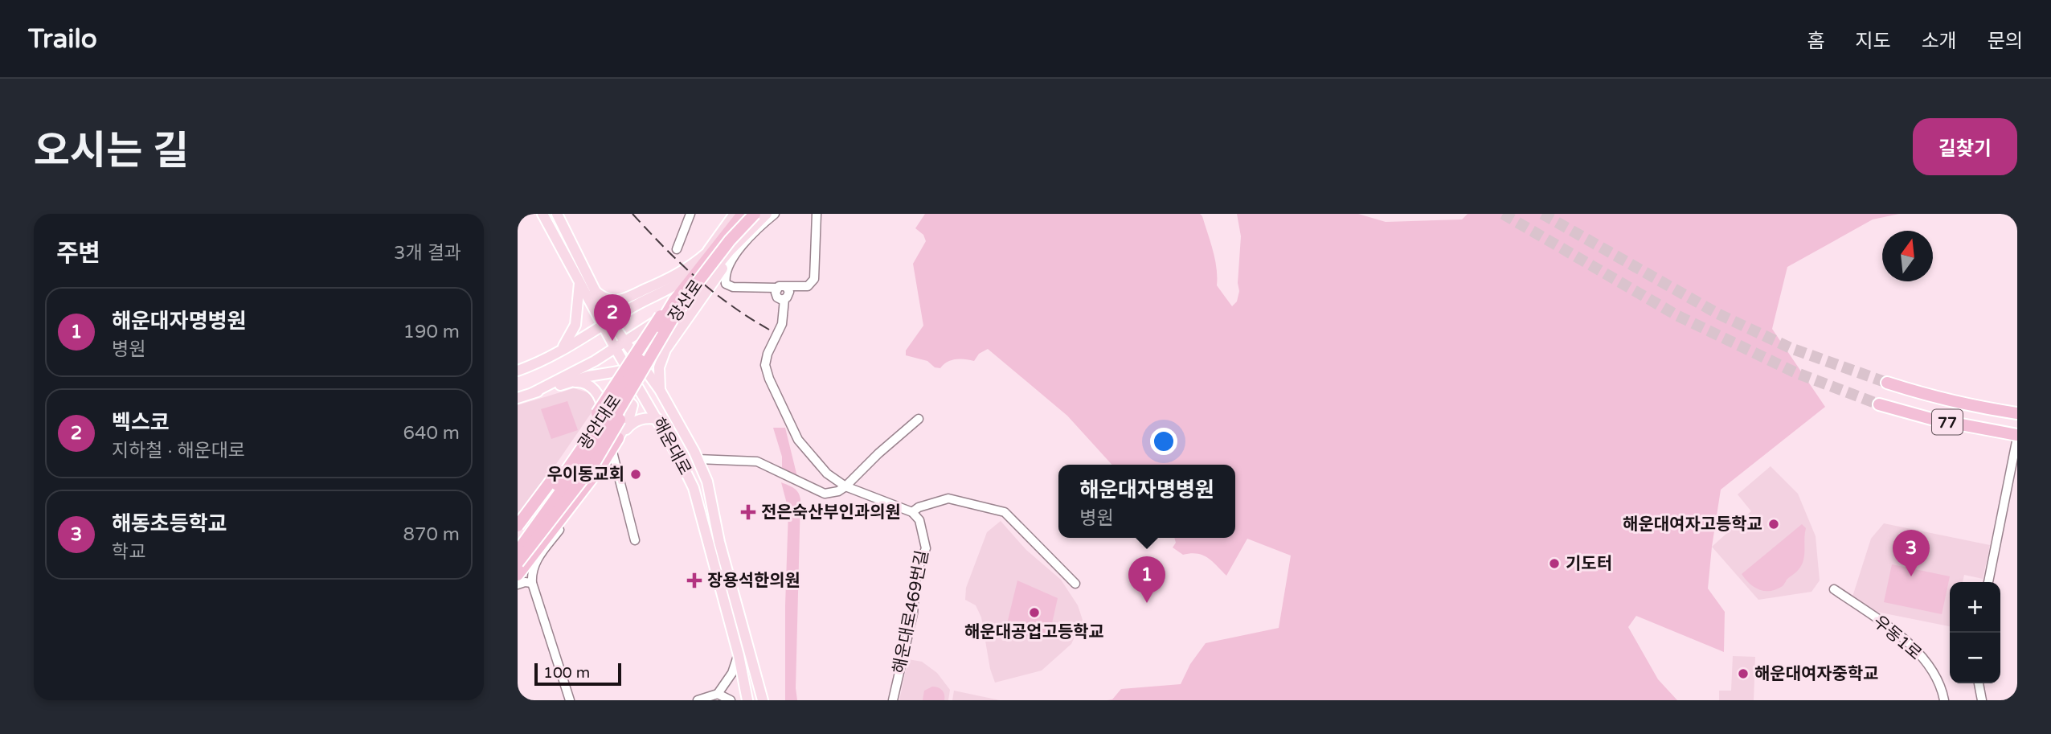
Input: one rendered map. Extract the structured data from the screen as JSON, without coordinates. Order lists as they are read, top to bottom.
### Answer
{
  "streets": {
    "highway": ["장산로", "광안대로", "77"],
    "main road": ["해운대로"],
    "street": ["해운대로469번길", "우동1로"]
  },
  "crossings": [
    ["장산로", "광안대로"]
  ],
  "places": {
    "other": [
      "우이동교회",
      "해운대여자고등학교",
      "기도터",
      "해운대공업고등학교",
      "해운대여자중학교"
    ],
    "health": ["전은숙산부인과의원", "장용석한의원"]
  },
  "scale_bar": "100 m",
  "north": "top",
  "page": {
    "header": "Trailo",
    "nav": [
      "홈",
      "지도",
      "소개",
      "문의"
    ],
    "title": "오시는 길",
    "buttons": "길찾기",
    "heading": ["주변", "3개 결과"],
    "list": [
      {
        "mark": "1",
        "name": "해운대자명병원",
        "note": "병원",
        "value": "190 m"
      },
      {
        "mark": "2",
        "name": "벡스코",
        "note": "지하철 · 해운대로",
        "value": "640 m"
      },
      {
        "mark": "3",
        "name": "해동초등학교",
        "note": "학교",
        "value": "870 m"
      }
    ],
    "pins": ["2", "3", "1"],
    "popup": ["해운대자명병원", "병원"],
    "map_buttons": ["+", "−"],
    "scale": "100 m"
  }
}
